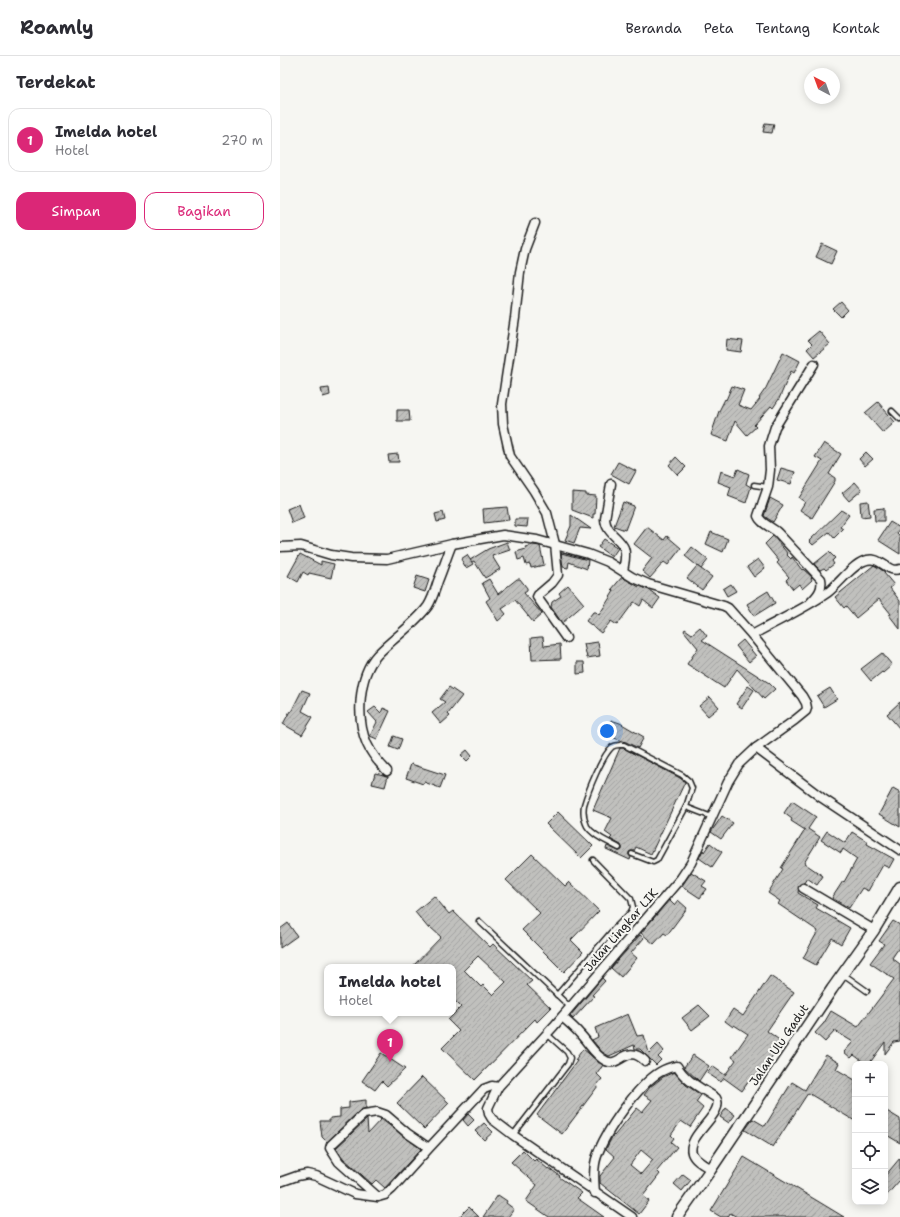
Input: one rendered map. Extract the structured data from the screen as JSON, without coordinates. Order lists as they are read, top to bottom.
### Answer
{
  "streets": {
    "street": ["Jalan Lingkar LIK", "Jalan Ulu Gadut"]
  },
  "north": "top left",
  "page": {
    "header": "Roamly",
    "nav": [
      "Beranda",
      "Peta",
      "Tentang",
      "Kontak"
    ],
    "heading": "Terdekat",
    "list": [
      {
        "mark": "1",
        "name": "Imelda hotel",
        "note": "Hotel",
        "value": "270 m"
      }
    ],
    "buttons": ["Simpan", "Bagikan"],
    "popup": ["Imelda hotel", "Hotel"],
    "pins": "1",
    "map_buttons": ["+", "−"]
  }
}
